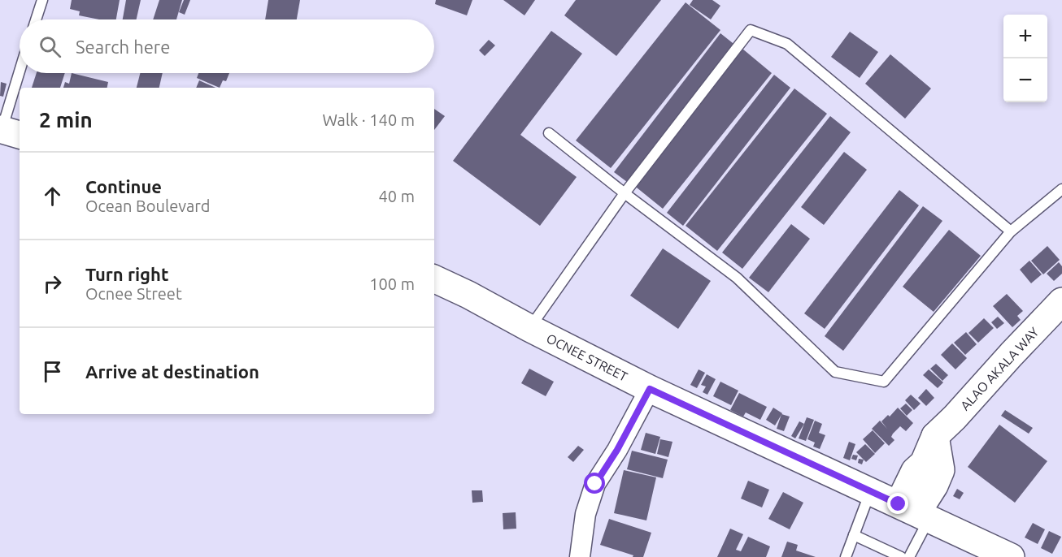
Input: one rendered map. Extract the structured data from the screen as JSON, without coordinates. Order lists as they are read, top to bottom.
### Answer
{
  "streets": {
    "street": ["OCNEE STREET", "ALAO AKALA WAY"]
  },
  "crossings": [
    ["OCNEE STREET", "ALAO AKALA WAY"]
  ],
  "page": {
    "map_buttons": ["+", "−"],
    "search": "Search here",
    "heading": ["2 min", "Walk · 140 m"],
    "list": [
      ["Continue", "Ocean Boulevard", "40 m"],
      ["Turn right", "Ocnee Street", "100 m"],
      "Arrive at destination"
    ]
  }
}
